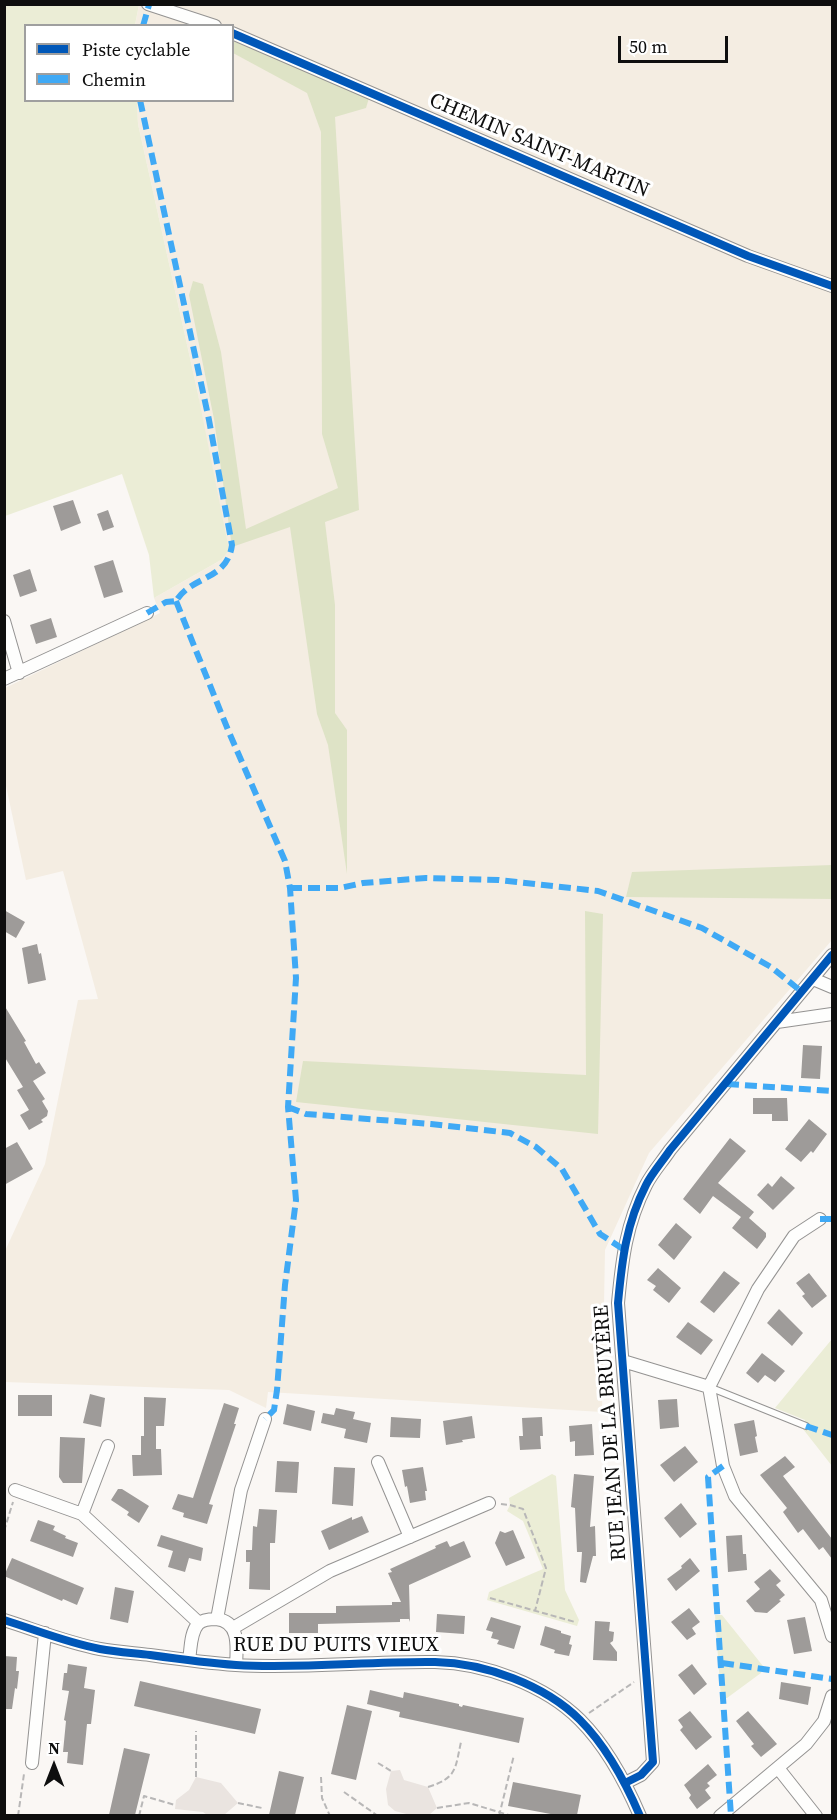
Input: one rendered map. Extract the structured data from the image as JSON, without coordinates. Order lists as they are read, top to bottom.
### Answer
{
  "streets": {
    "street": ["CHEMIN SAINT-MARTIN", "RUE JEAN DE LA BRUYÈRE", "RUE DU PUITS VIEUX"]
  },
  "crossings": [
    ["RUE JEAN DE LA BRUYÈRE", "RUE DU PUITS VIEUX"]
  ],
  "legend": ["Piste cyclable", "Chemin"],
  "scale_bar": "50 m",
  "north": "top"
}
